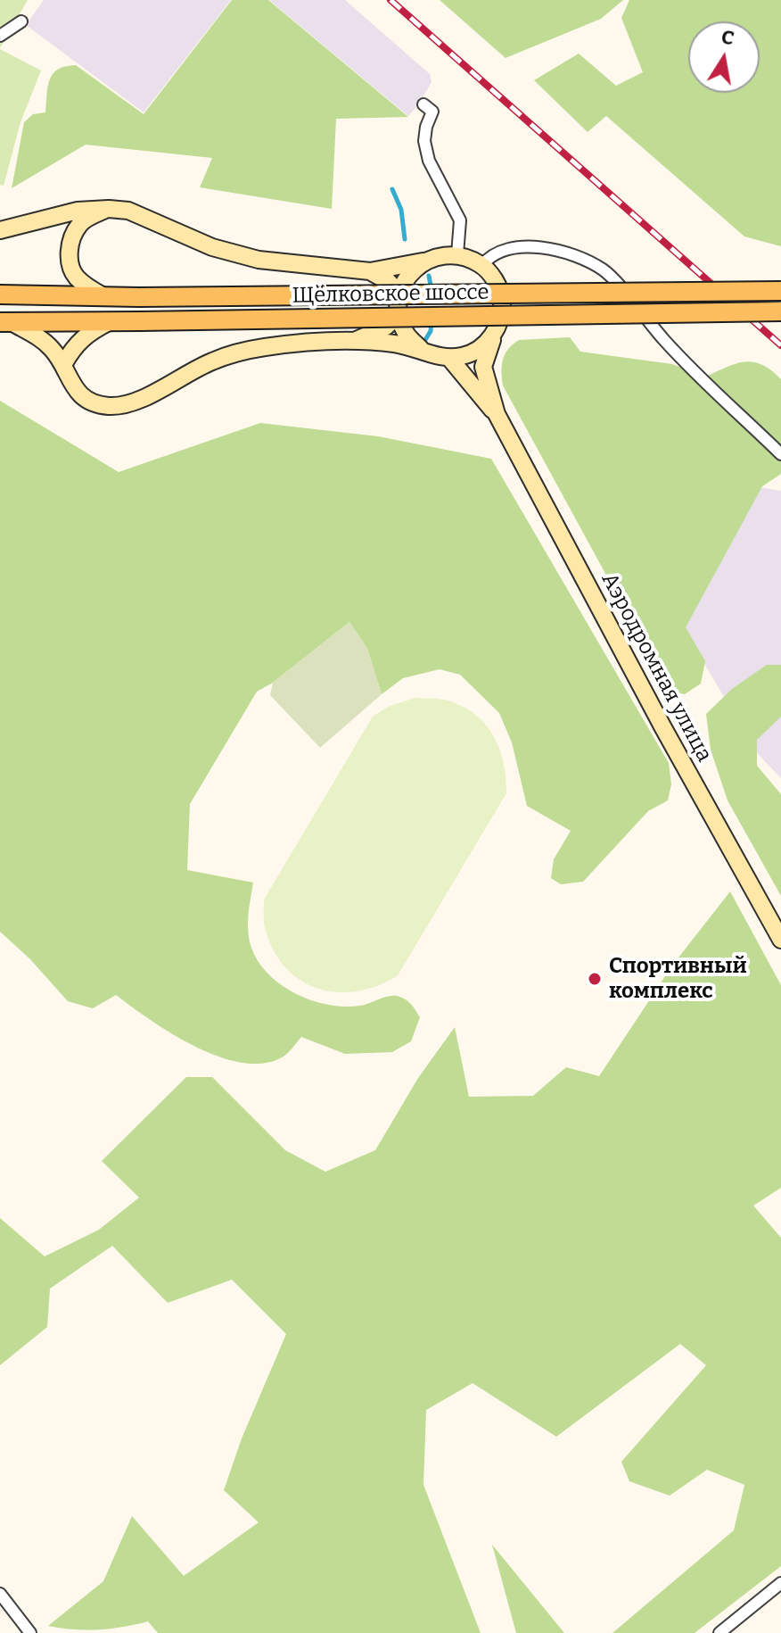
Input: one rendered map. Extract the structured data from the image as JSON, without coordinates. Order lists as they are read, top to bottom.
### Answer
{
  "streets": {
    "main road": ["Щёлковское шоссе"],
    "street": ["Аэродромная улица"]
  },
  "places": ["Спортивный комплекс"],
  "north": "top"
}
